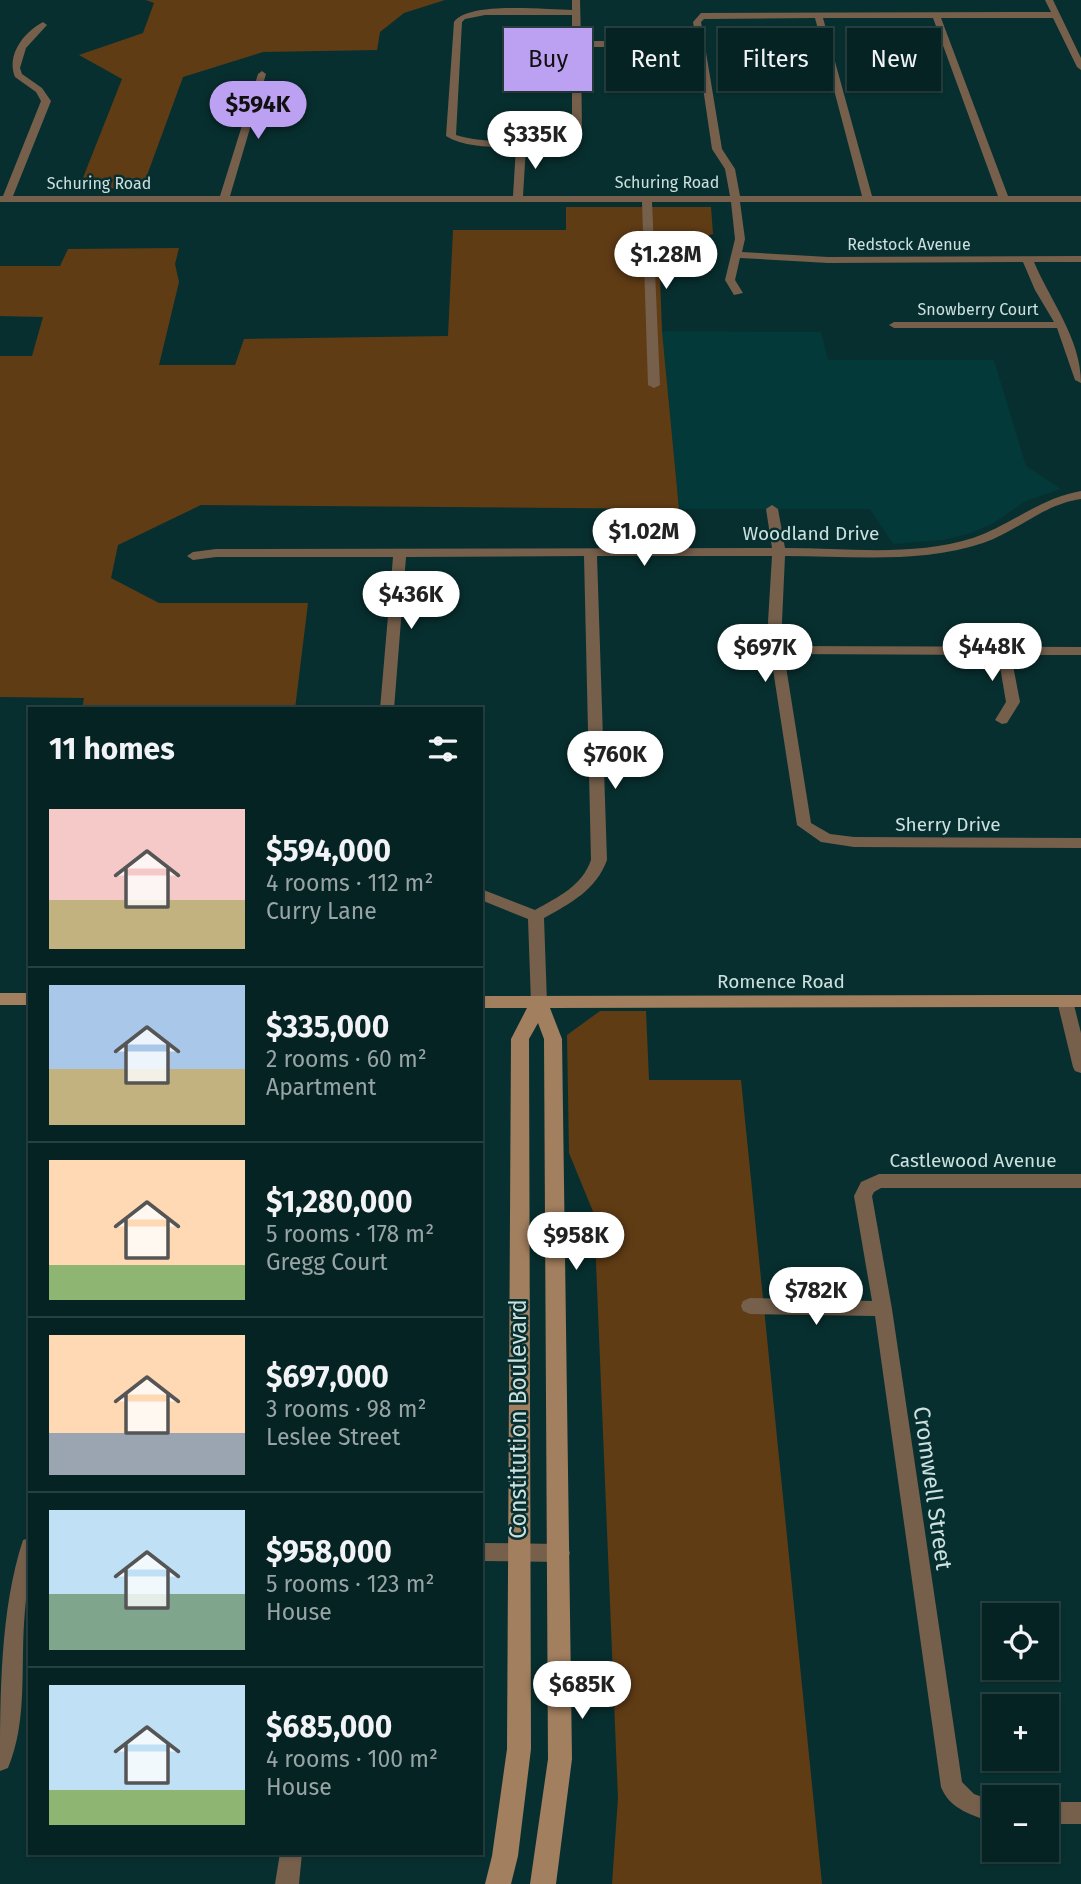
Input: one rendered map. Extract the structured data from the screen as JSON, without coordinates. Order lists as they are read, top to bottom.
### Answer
{
  "streets": {
    "street": [
      "Schuring Road",
      "Redstock Avenue",
      "Snowberry Court",
      "Woodland Drive",
      "Sherry Drive",
      "Romence Road",
      "Castlewood Avenue",
      "Constitution Boulevard",
      "Cromwell Street"
    ]
  },
  "crossings": [
    ["Romence Road", "Constitution Boulevard"],
    ["Castlewood Avenue", "Cromwell Street"]
  ],
  "page": {
    "chip": [
      "Buy",
      "Rent",
      "Filters",
      "New"
    ],
    "price": [
      "$594K",
      "$335K",
      "$1.28M",
      "$1.02M",
      "$436K",
      "$448K",
      "$697K",
      "$760K",
      "$958K",
      "$782K",
      "$685K"
    ],
    "heading": "11 homes",
    "list": [
      {
        "name": "$594,000",
        "note": "4 rooms · 112 m² · Curry Lane"
      },
      {
        "name": "$335,000",
        "note": "2 rooms · 60 m² · Apartment"
      },
      {
        "name": "$1,280,000",
        "note": "5 rooms · 178 m² · Gregg Court"
      },
      {
        "name": "$697,000",
        "note": "3 rooms · 98 m² · Leslee Street"
      },
      {
        "name": "$958,000",
        "note": "5 rooms · 123 m² · House"
      },
      {
        "name": "$685,000",
        "note": "4 rooms · 100 m² · House"
      }
    ],
    "map_buttons": ["+", "−"]
  }
}
